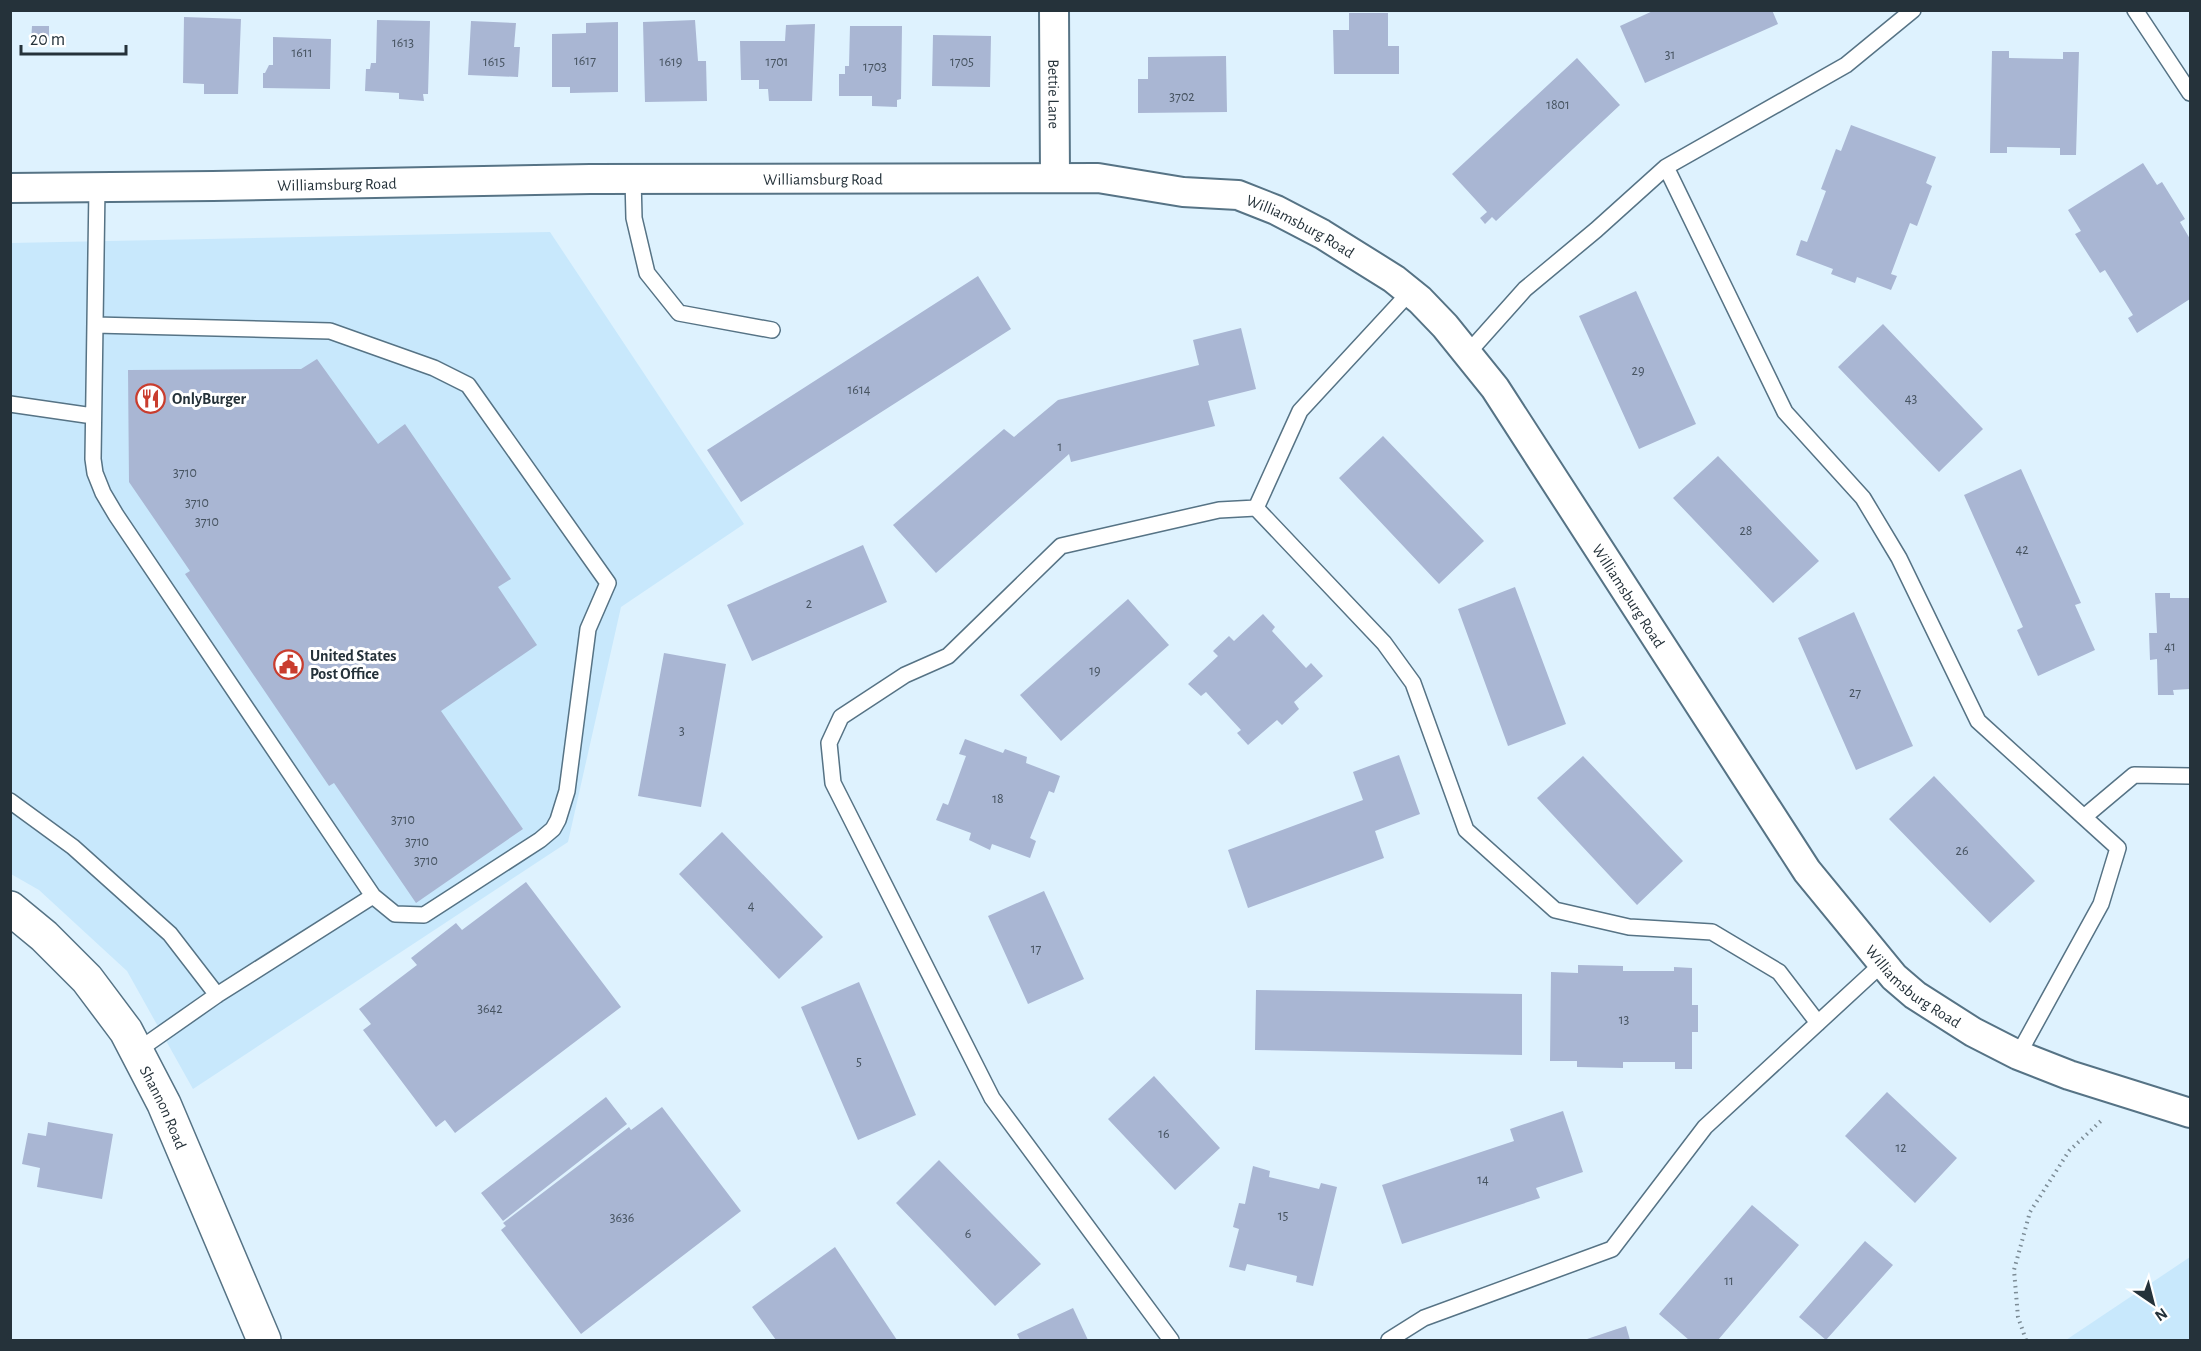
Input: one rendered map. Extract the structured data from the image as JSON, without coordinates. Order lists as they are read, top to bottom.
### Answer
{
  "streets": {
    "street": ["Bettie Lane", "Williamsburg Road", "Shannon Road"]
  },
  "crossings": [
    ["Bettie Lane", "Williamsburg Road"]
  ],
  "places": {
    "restaurant": ["OnlyBurger"],
    "public building": ["United States Post Office"]
  },
  "house_numbers": [
    "1613",
    "1611",
    "31",
    "1617",
    "1615",
    "1619",
    "1701",
    "1705",
    "1703",
    "3702",
    "1801",
    "29",
    "1614",
    "43",
    "1",
    "3710",
    "3710",
    "3710",
    "28",
    "42",
    "2",
    "41",
    "19",
    "27",
    "3",
    "18",
    "3710",
    "3710",
    "26",
    "3710",
    "4",
    "17",
    "3642",
    "13",
    "5",
    "16",
    "12",
    "14",
    "15",
    "3636",
    "6",
    "11"
  ],
  "scale_bar": "20 m",
  "north": "bottom right"
}
